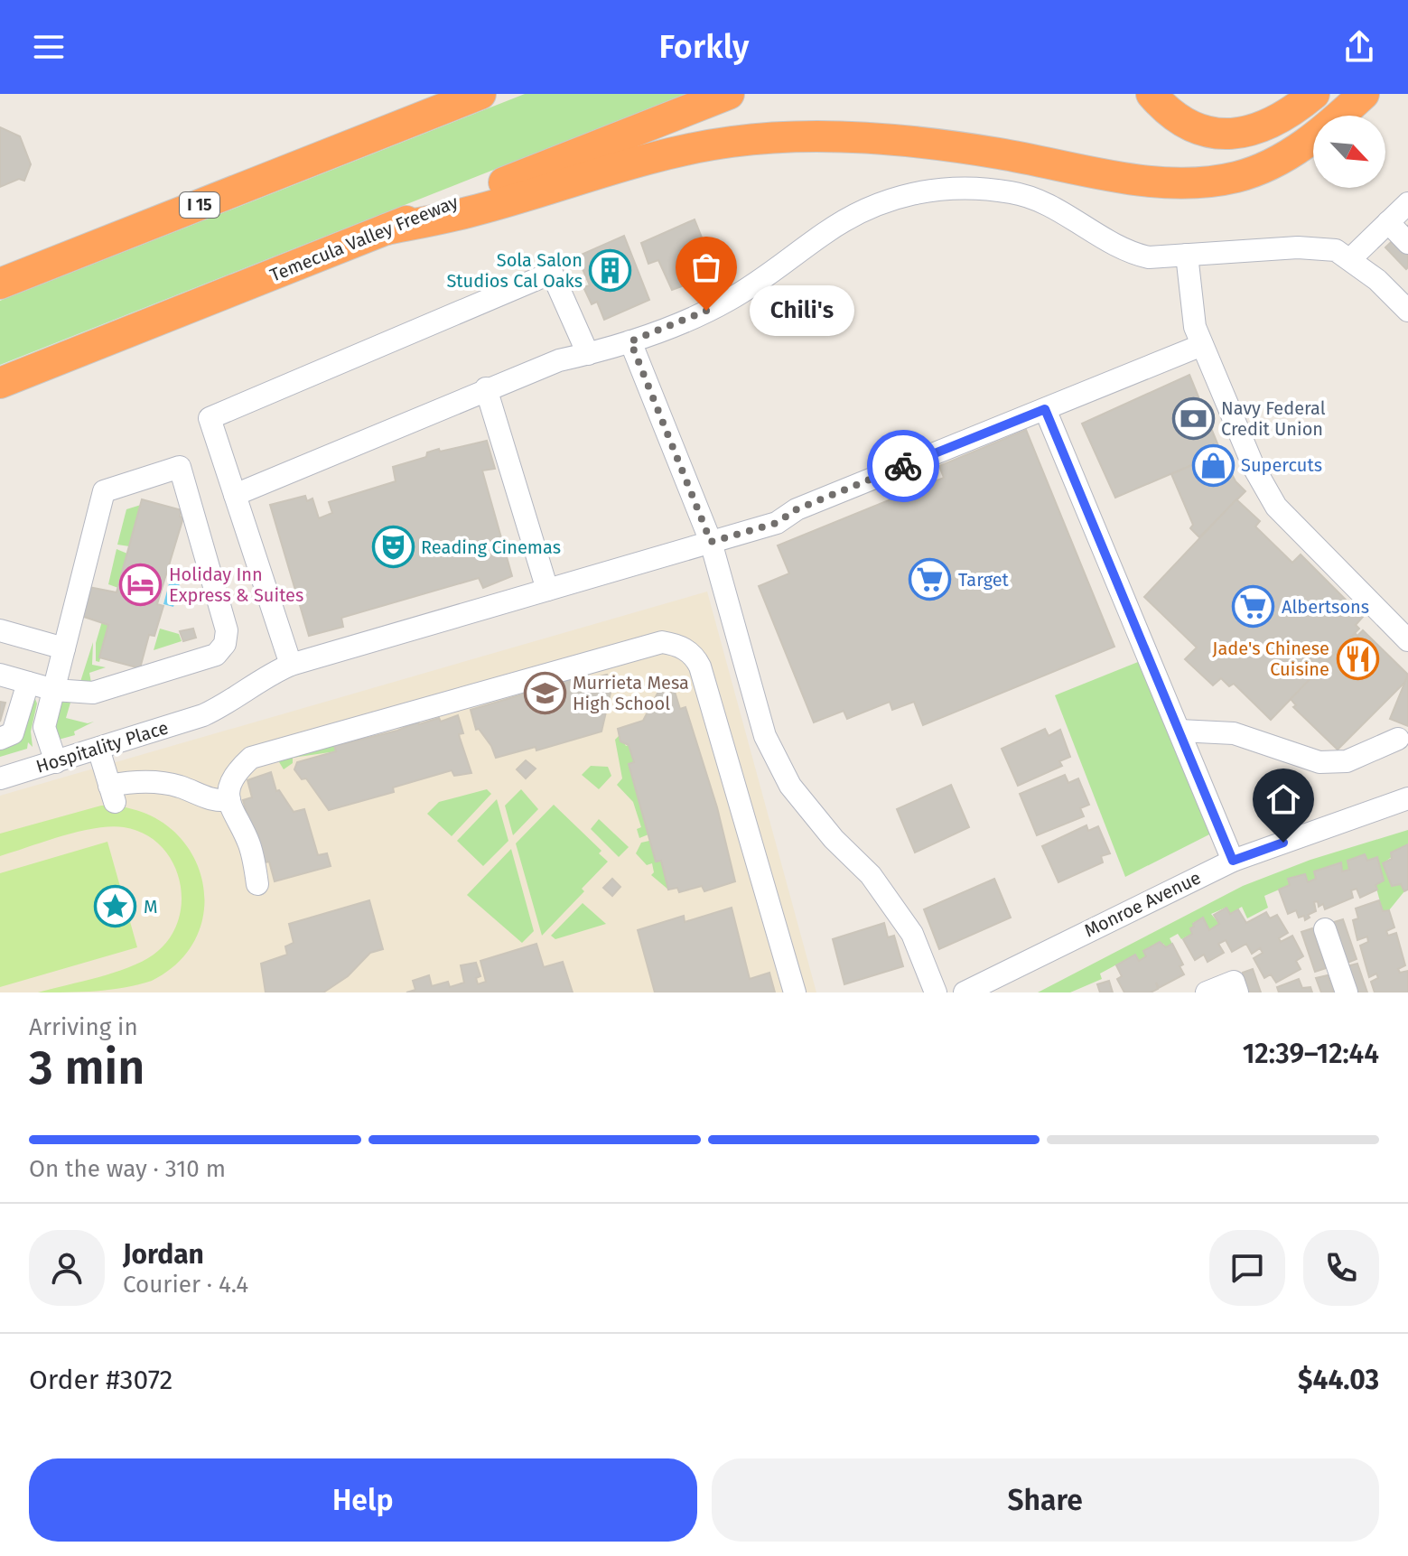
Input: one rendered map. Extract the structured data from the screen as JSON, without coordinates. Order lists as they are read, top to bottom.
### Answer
{
  "streets": {
    "highway": ["I 15", "Temecula Valley Freeway"],
    "street": ["Hospitality Place", "Monroe Avenue"]
  },
  "places": {
    "building": ["Sola Salon Studios Cal Oaks"],
    "other": ["Chili's"],
    "bank": ["Navy Federal Credit Union"],
    "shop": ["Supercuts"],
    "theatre": ["Reading Cinemas"],
    "supermarket": ["Target", "Albertsons"],
    "hotel": ["Holiday Inn Express & Suites"],
    "restaurant": ["Jade's Chinese Cuisine"],
    "school or university": ["Murrieta Mesa High School"],
    "place": ["M"]
  },
  "north": "bottom right",
  "page": {
    "header": "Forkly",
    "bubble": "Chili's",
    "heading": ["3 min", "Arriving in", "12:39–12:44"],
    "panel": [
      "Jordan",
      "Courier · 4.4",
      "Order #3072",
      "$44.03"
    ],
    "bar": "On the way · 310 m",
    "buttons": ["Help", "Share"]
  }
}
